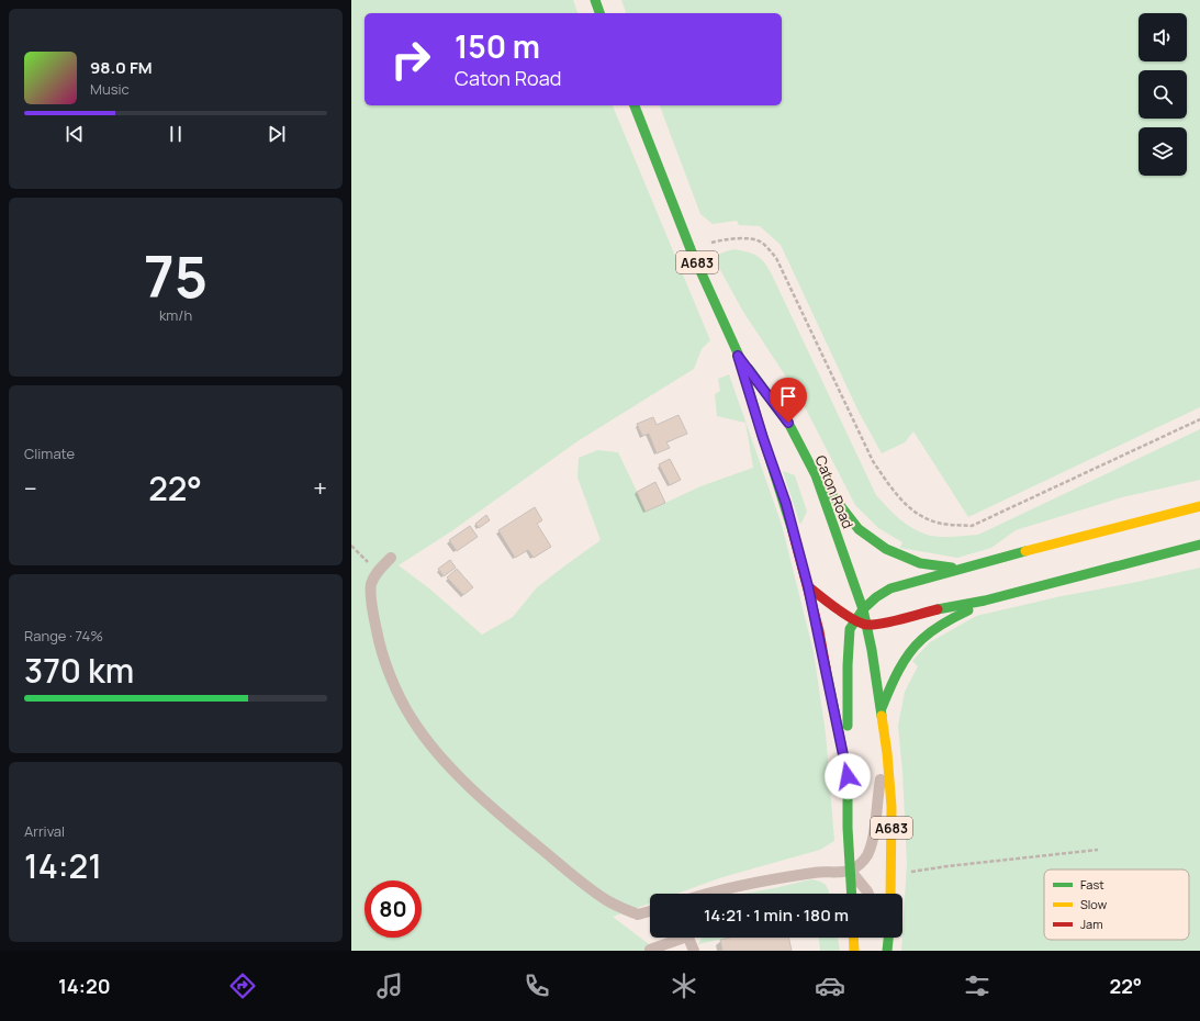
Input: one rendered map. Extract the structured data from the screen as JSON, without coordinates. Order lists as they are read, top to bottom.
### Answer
{
  "streets": {
    "highway": ["A683", "Caton Road"]
  },
  "crossings": [
    ["A683", "Caton Road"]
  ],
  "legend": ["Fast", "Slow", "Jam"],
  "page": {
    "turn": ["150 m", "Caton Road"],
    "song": ["98.0 FM", "Music"],
    "tile": [
      ["75", "km/h"],
      "Climate",
      ["Range · 74%", "370 km"],
      ["Arrival", "14:21"]
    ],
    "heat": ["−", "22°", "+"],
    "limit": "80",
    "trip": "14:21 · 1 min · 180 m",
    "tabs": ["14:20", "22°"]
  }
}
